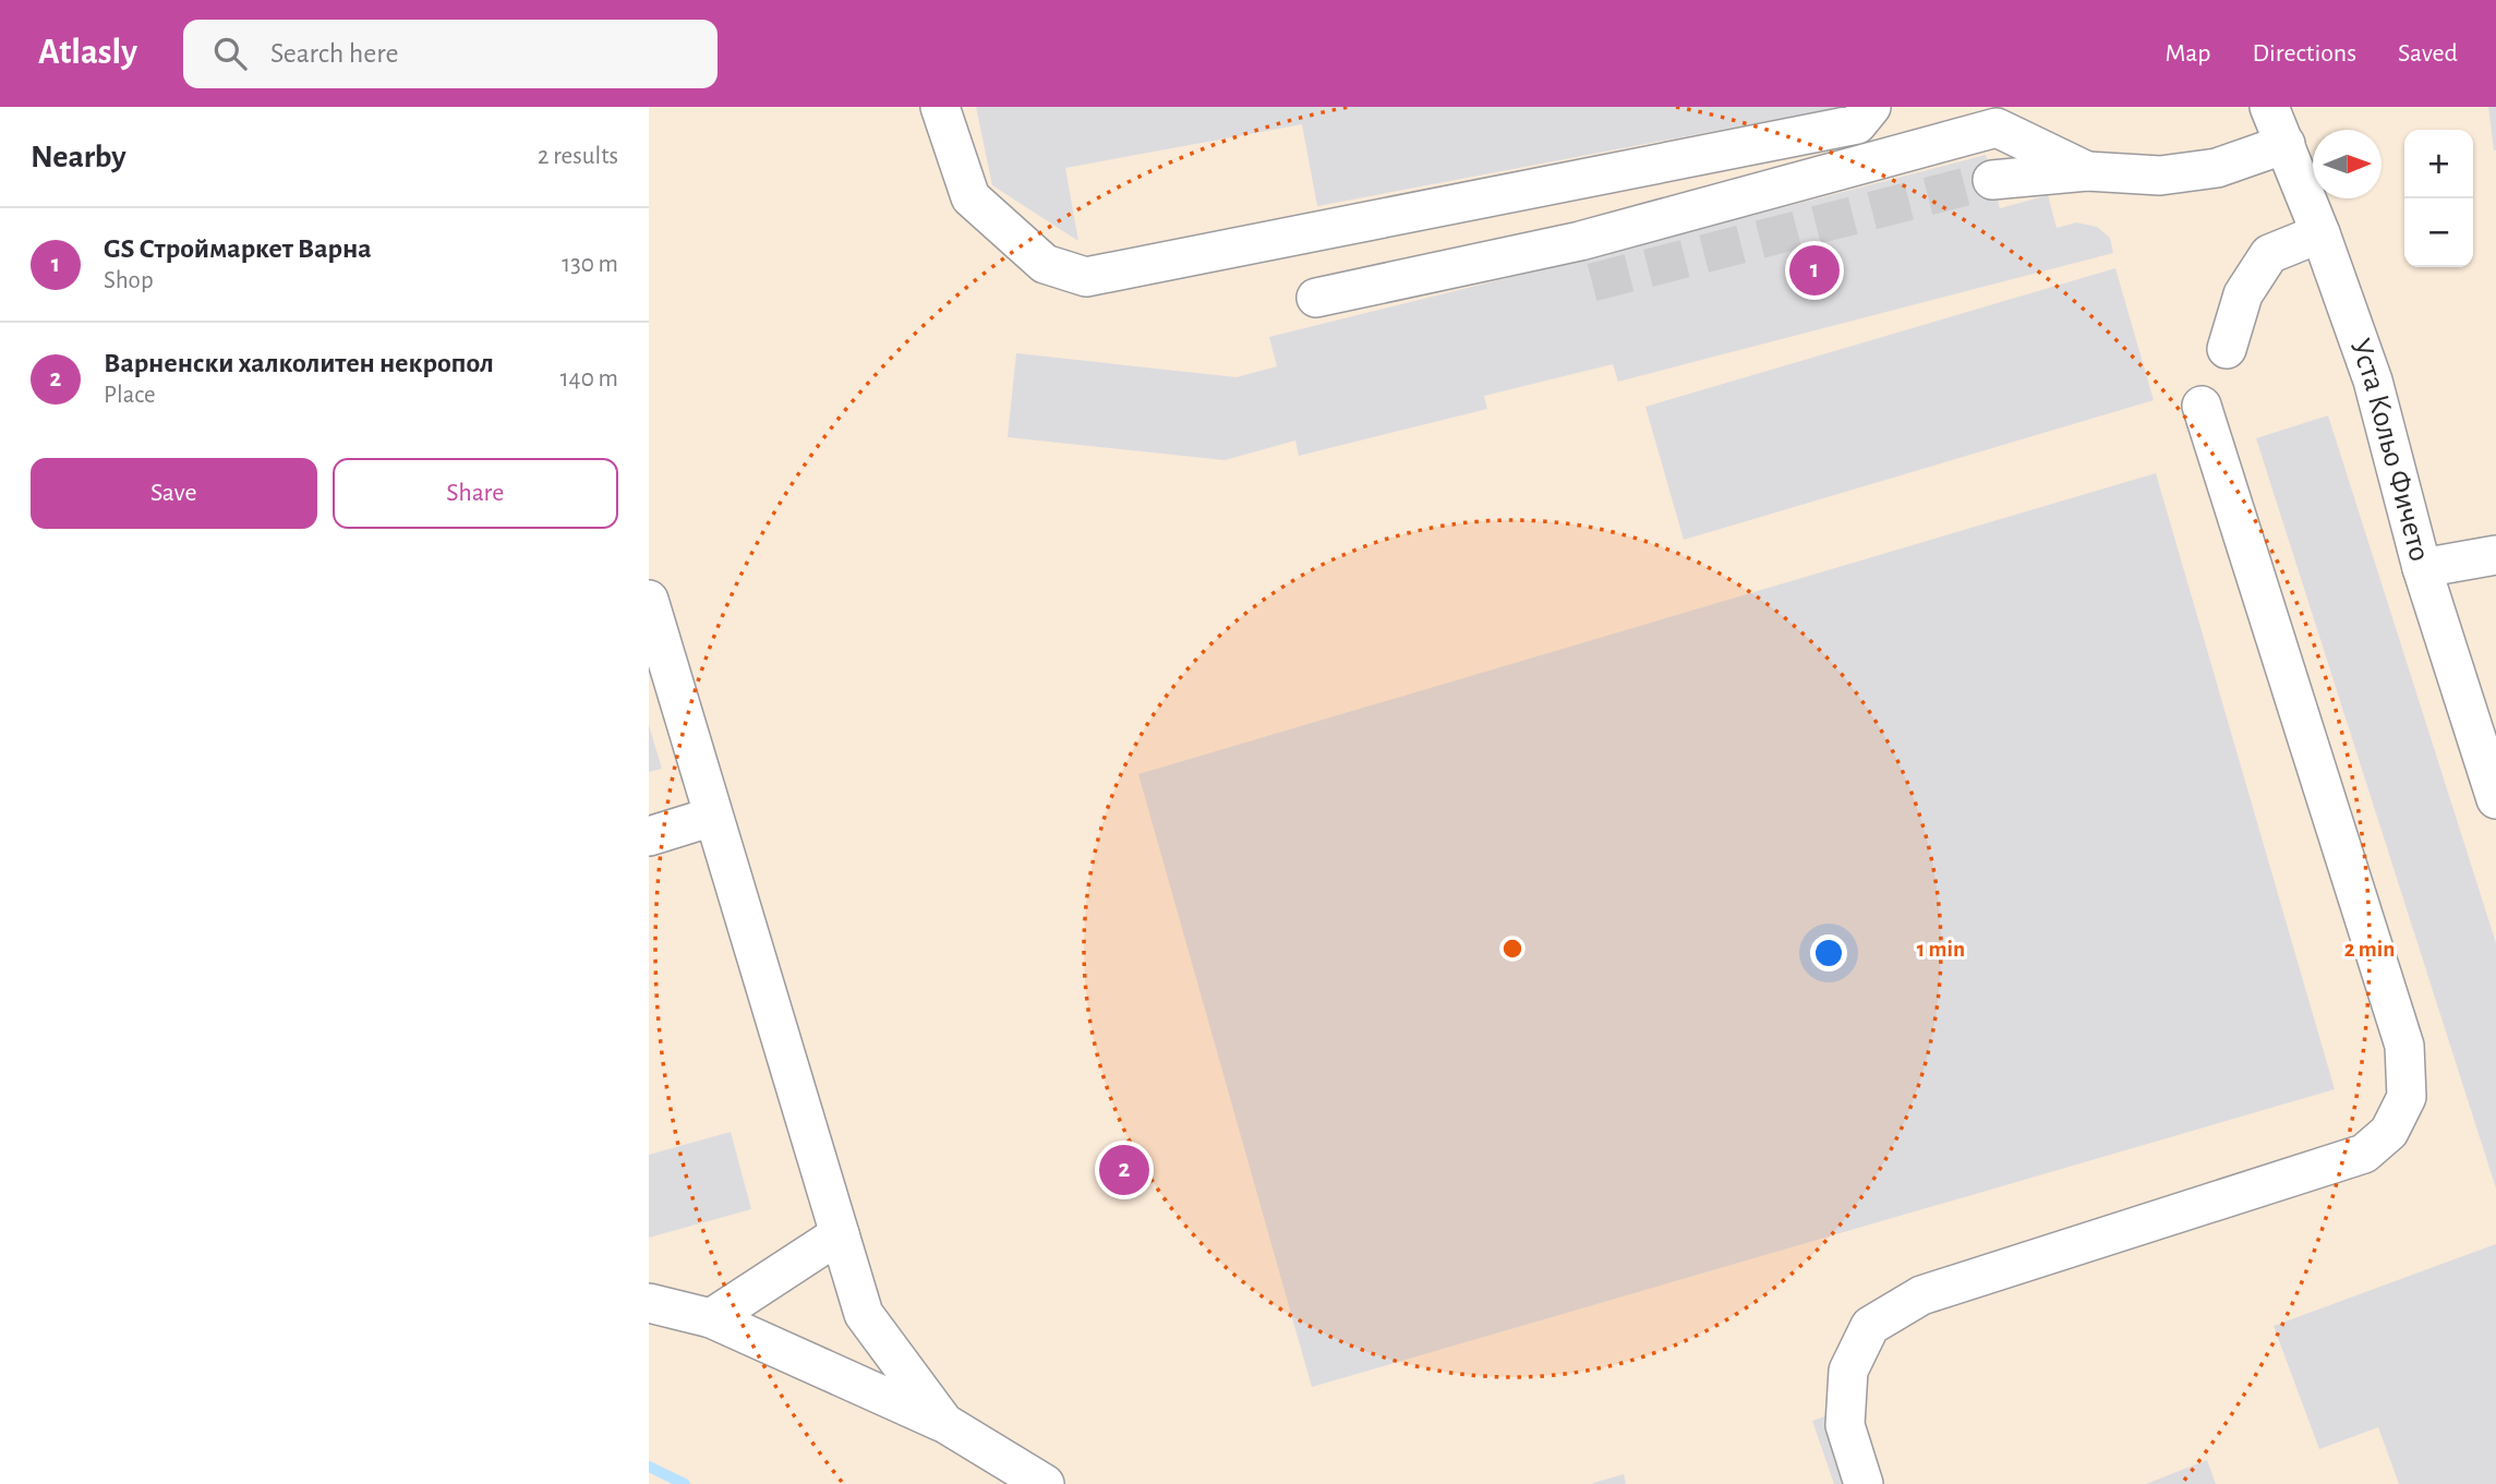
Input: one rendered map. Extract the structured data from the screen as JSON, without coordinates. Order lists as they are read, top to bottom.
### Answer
{
  "streets": {
    "street": ["Уста Кольо Фичето"]
  },
  "north": "right",
  "page": {
    "header": "Atlasly",
    "search": "Search here",
    "nav": ["Map", "Directions", "Saved"],
    "heading": ["Nearby", "2 results"],
    "map_buttons": ["+", "−"],
    "list": [
      {
        "mark": "1",
        "name": "GS Строймаркет Варна",
        "note": "Shop",
        "value": "130 m"
      },
      {
        "mark": "2",
        "name": "Варненски халколитен некропол",
        "note": "Place",
        "value": "140 m"
      }
    ],
    "pins": ["1", "2"],
    "buttons": ["Save", "Share"]
  },
  "rings": ["1 min", "2 min"]
}
